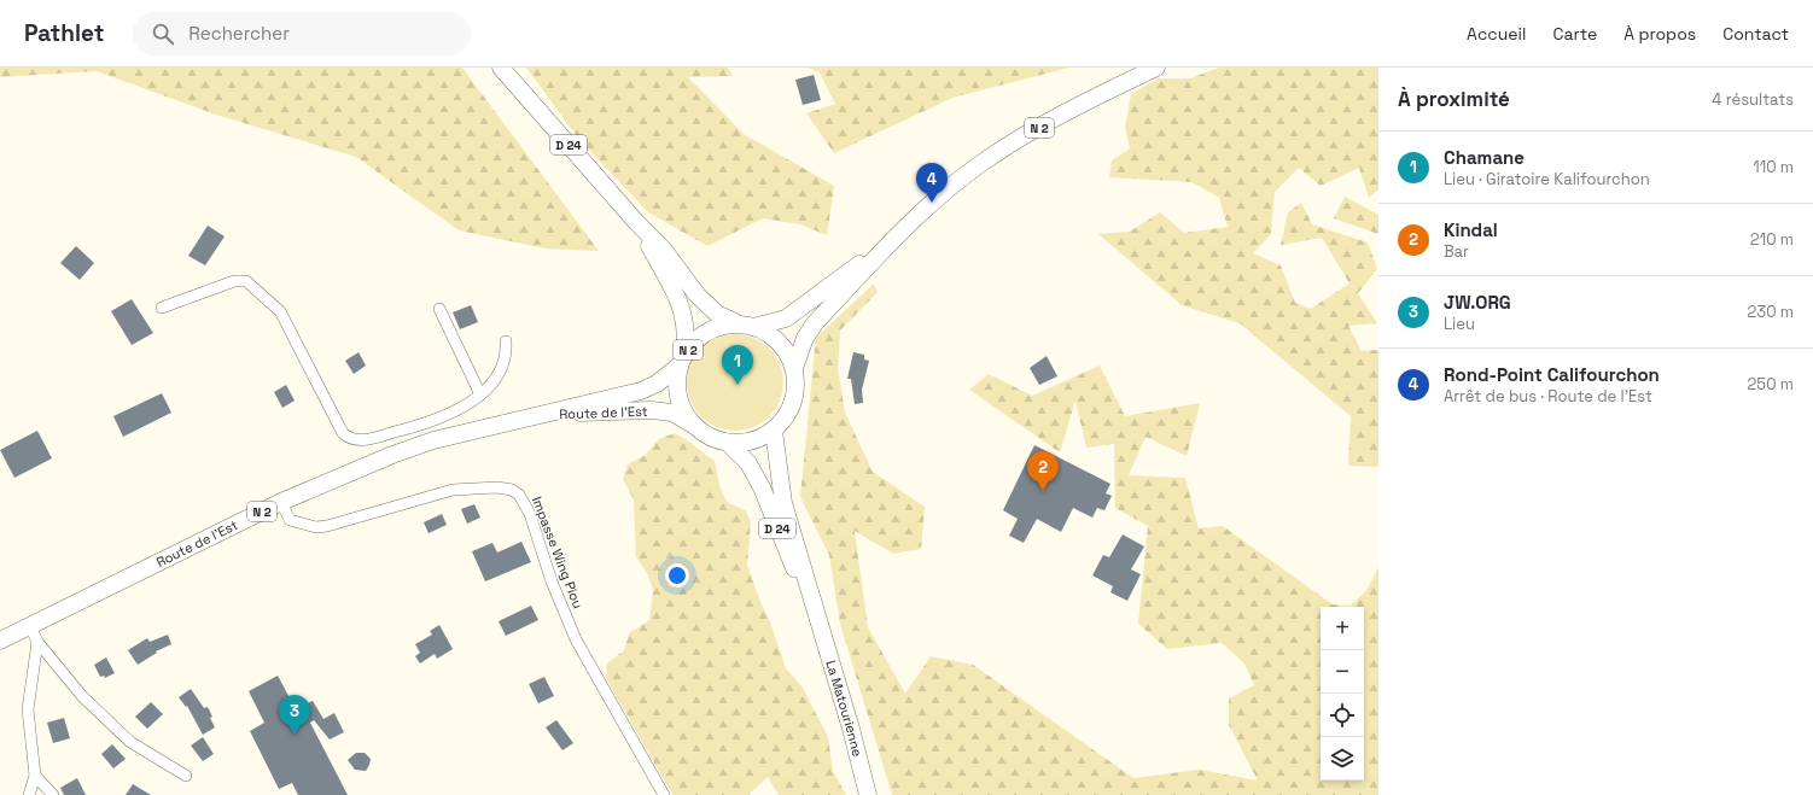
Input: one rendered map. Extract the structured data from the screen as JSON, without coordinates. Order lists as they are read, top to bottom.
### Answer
{
  "streets": {
    "main road": [
      "N 2",
      "D 24",
      "Route de l'Est",
      "La Matourienne"
    ],
    "street": ["Impasse Wing Piou"]
  },
  "crossings": [
    ["N 2", "D 24"],
    ["N 2", "Route de l'Est"],
    ["N 2", "La Matourienne"],
    ["D 24", "Route de l'Est"],
    ["D 24", "La Matourienne"],
    ["Route de l'Est", "Impasse Wing Piou"],
    ["Route de l'Est", "La Matourienne"]
  ],
  "page": {
    "header": "Pathlet",
    "search": "Rechercher",
    "nav": [
      "Accueil",
      "Carte",
      "À propos",
      "Contact"
    ],
    "heading": ["À proximité", "4 résultats"],
    "list": [
      {
        "mark": "1",
        "name": "Chamane",
        "note": "Lieu · Giratoire Kalifourchon",
        "value": "110 m"
      },
      {
        "mark": "2",
        "name": "Kindal",
        "note": "Bar",
        "value": "210 m"
      },
      {
        "mark": "3",
        "name": "JW.ORG",
        "note": "Lieu",
        "value": "230 m"
      },
      {
        "mark": "4",
        "name": "Rond-Point Califourchon",
        "note": "Arrêt de bus · Route de l'Est",
        "value": "250 m"
      }
    ],
    "pins": [
      "4",
      "1",
      "2",
      "3"
    ],
    "map_buttons": ["+", "−"]
  }
}
